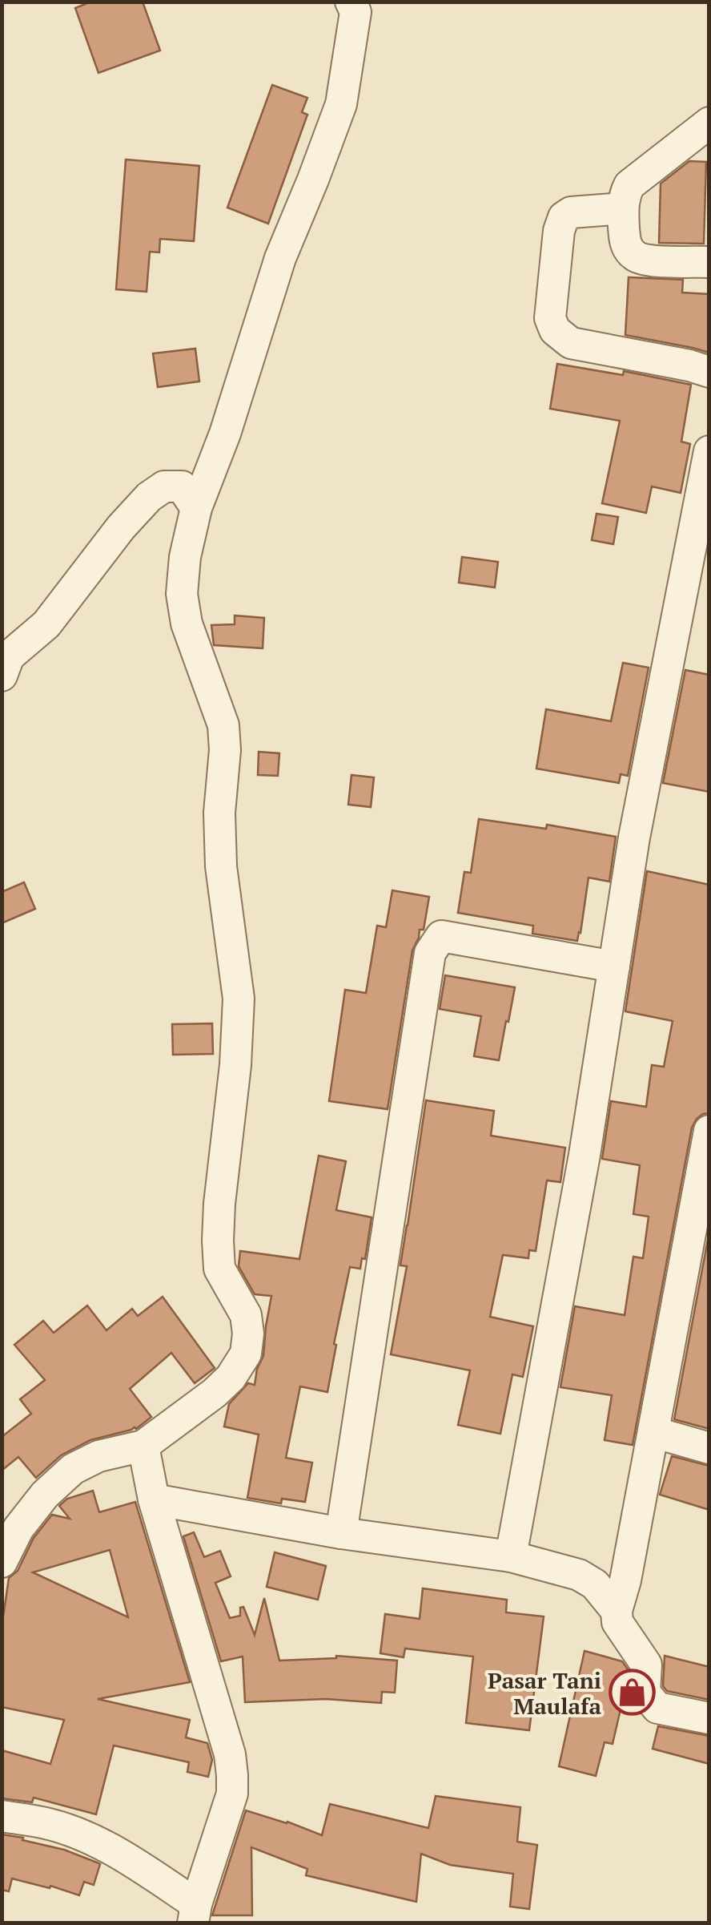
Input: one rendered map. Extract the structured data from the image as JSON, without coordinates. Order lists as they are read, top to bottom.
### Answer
{
  "places": {
    "shop": ["Pasar Tani Maulafa"]
  }
}
